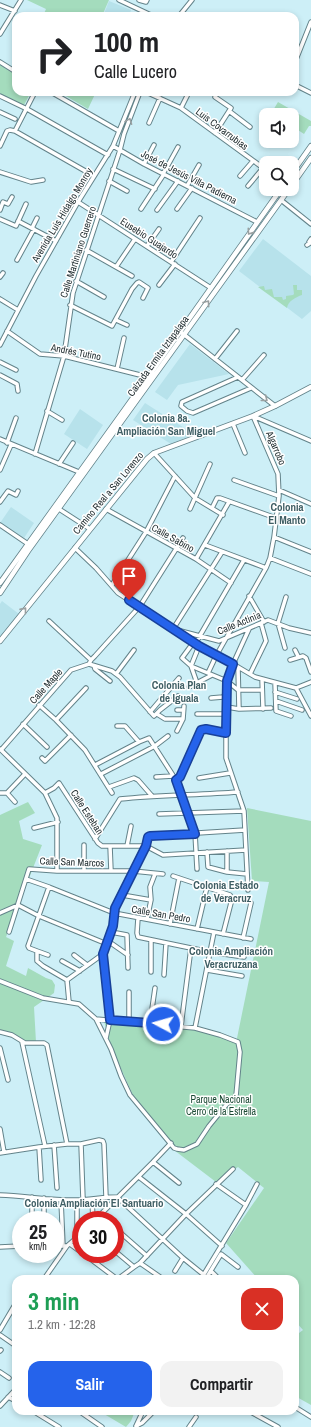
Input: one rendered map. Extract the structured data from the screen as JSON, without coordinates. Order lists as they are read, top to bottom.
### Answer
{
  "streets": {
    "main road": ["Calzada Ermita Iztapalapa", "Camino Real a San Lorenzo"],
    "street": [
      "Luis Covarrubias",
      "José de Jesús Villa Padierna",
      "Avenida Luis Hidalgo Monroy",
      "Eusebio Guajardo",
      "Calle Martiniano Guerrero",
      "Andrés Tutino",
      "Algarrobo",
      "Calle Sabino",
      "Calle Actinia",
      "Calle Maple",
      "Calle Esteban",
      "Calle San Marcos",
      "Calle San Pedro"
    ]
  },
  "crossings": [
    ["José de Jesús Villa Padierna", "Avenida Luis Hidalgo Monroy"],
    ["José de Jesús Villa Padierna", "Calle Martiniano Guerrero"],
    ["José de Jesús Villa Padierna", "Calzada Ermita Iztapalapa"],
    ["Avenida Luis Hidalgo Monroy", "Eusebio Guajardo"],
    ["Avenida Luis Hidalgo Monroy", "Andrés Tutino"],
    ["Eusebio Guajardo", "Calle Martiniano Guerrero"],
    ["Eusebio Guajardo", "Calzada Ermita Iztapalapa"],
    ["Calle Martiniano Guerrero", "Andrés Tutino"],
    ["Andrés Tutino", "Calzada Ermita Iztapalapa"],
    ["Algarrobo", "Camino Real a San Lorenzo"],
    ["Algarrobo", "Calle Actinia"],
    ["Camino Real a San Lorenzo", "Calle Sabino"],
    ["Calle Sabino", "Calle Maple"],
    ["Calle San Marcos", "Calle San Pedro"]
  ],
  "districts": [
    "Colonia 8a. Ampliación San Miguel",
    "Colonia El Manto",
    "Colonia Plan de Iguala",
    "Colonia Estado de Veracruz",
    "Colonia Ampliación Veracruzana",
    "Colonia Ampliación El Santuario"
  ],
  "parks": ["Parque Nacional Cerro de la Estrella"],
  "page": {
    "turn": ["100 m", "Calle Lucero"],
    "speed": "25 km/h",
    "limit": "30",
    "heading": ["3 min", "1.2 km · 12:28"],
    "buttons": ["Salir", "Compartir"]
  }
}
